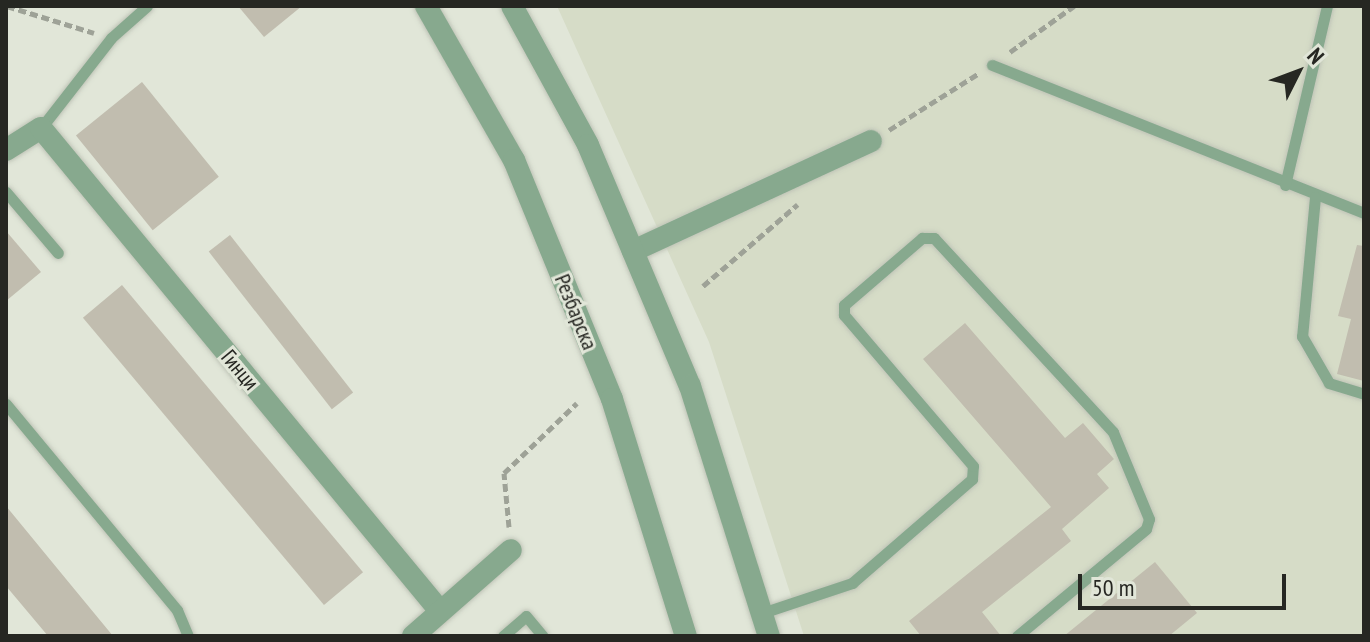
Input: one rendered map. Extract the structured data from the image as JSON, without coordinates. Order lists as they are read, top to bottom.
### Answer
{
  "streets": {
    "street": ["Резбарска", "Гинци"]
  },
  "scale_bar": "50 m",
  "north": "top right"
}
